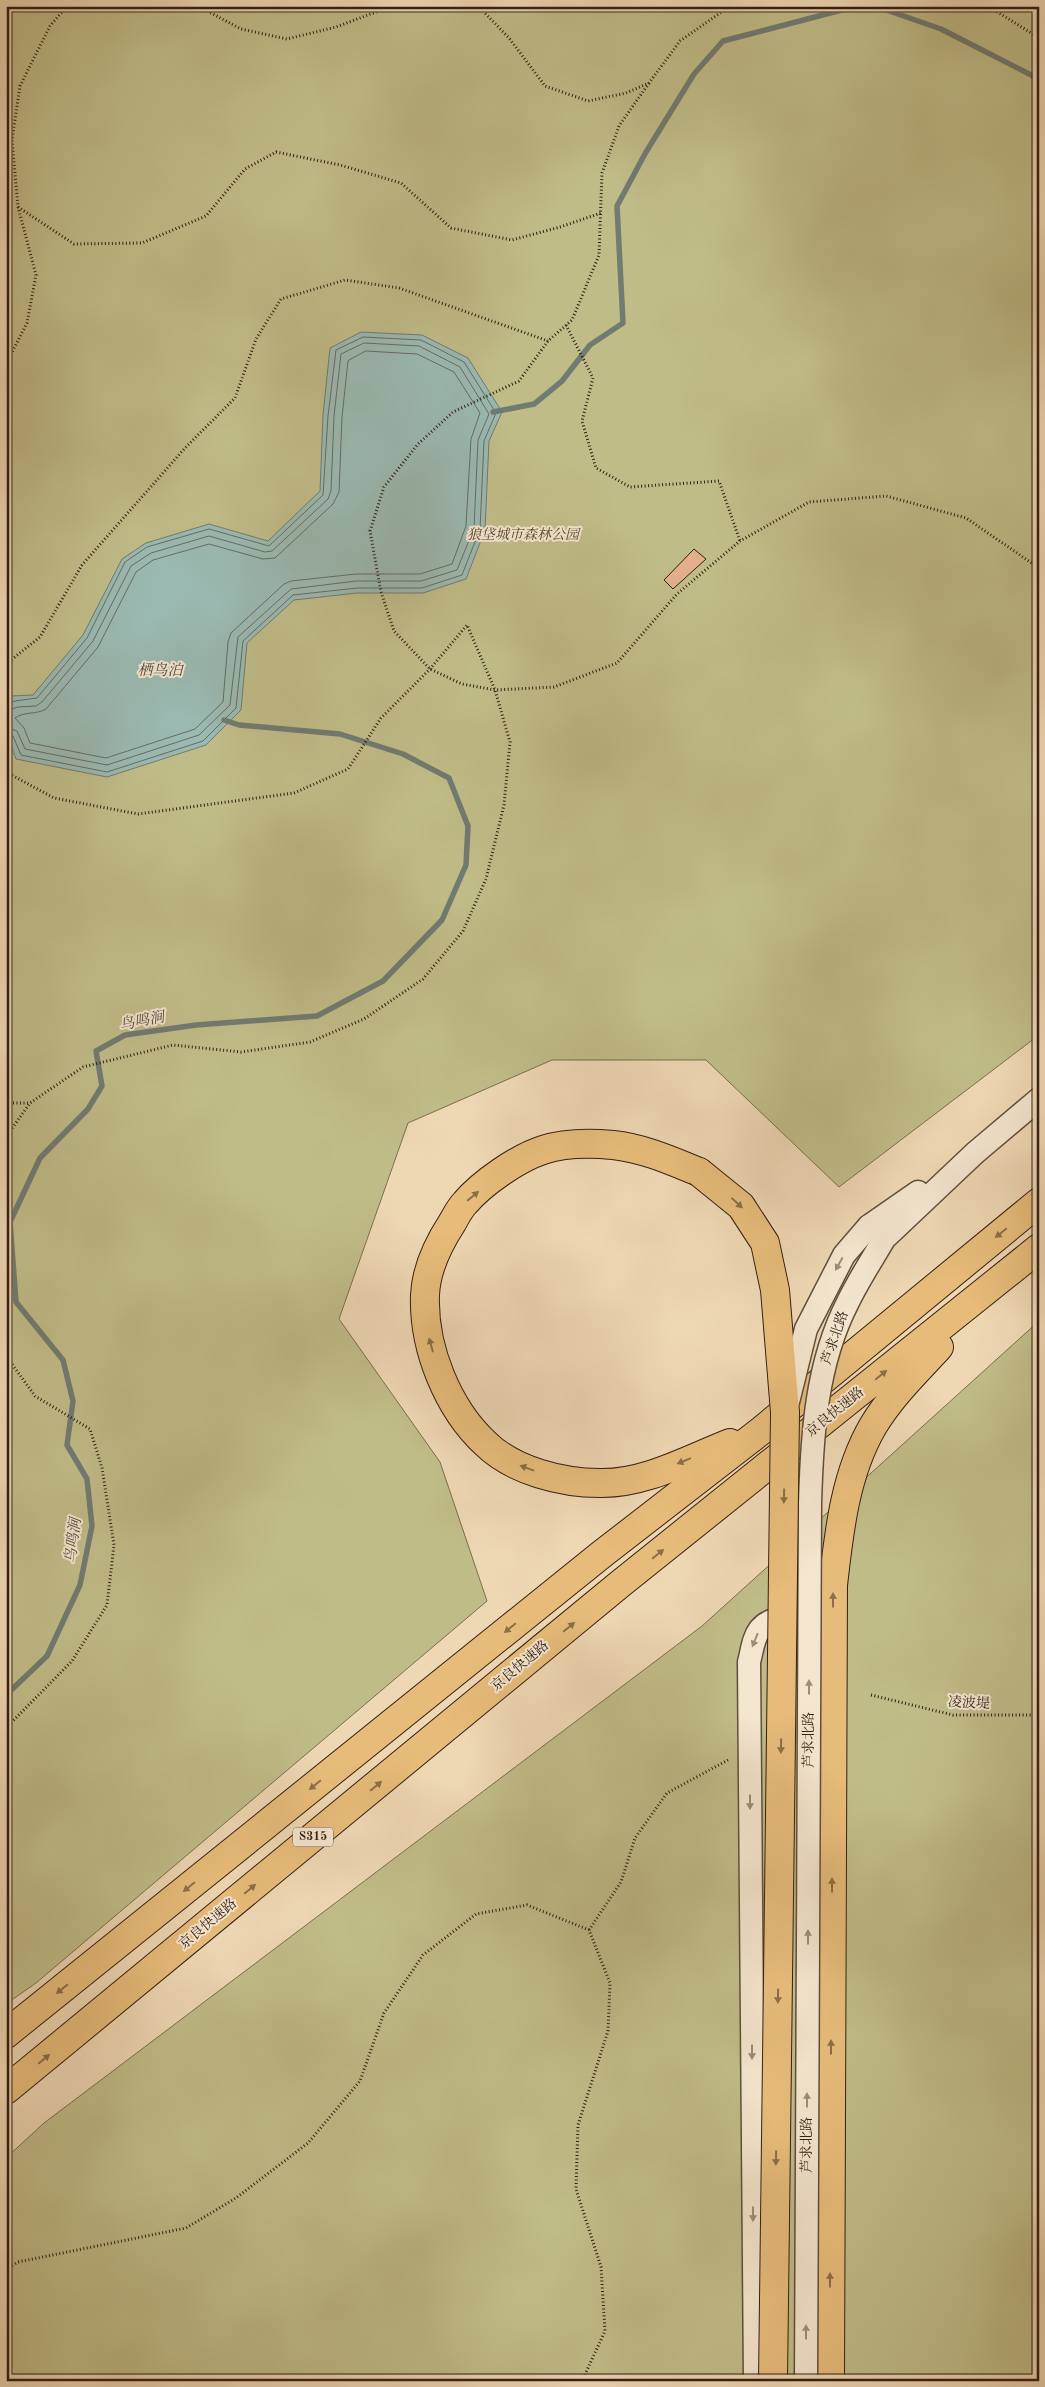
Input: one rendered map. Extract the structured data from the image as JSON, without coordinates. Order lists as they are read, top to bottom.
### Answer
{
  "streets": {
    "highway": ["京良快速路", "S315"],
    "street": ["芦求北路"],
    "path": ["凌波堤"]
  },
  "water": ["栖鸟泊", "鸟鸣涧"],
  "parks": ["狼垡城市森林公园"]
}
